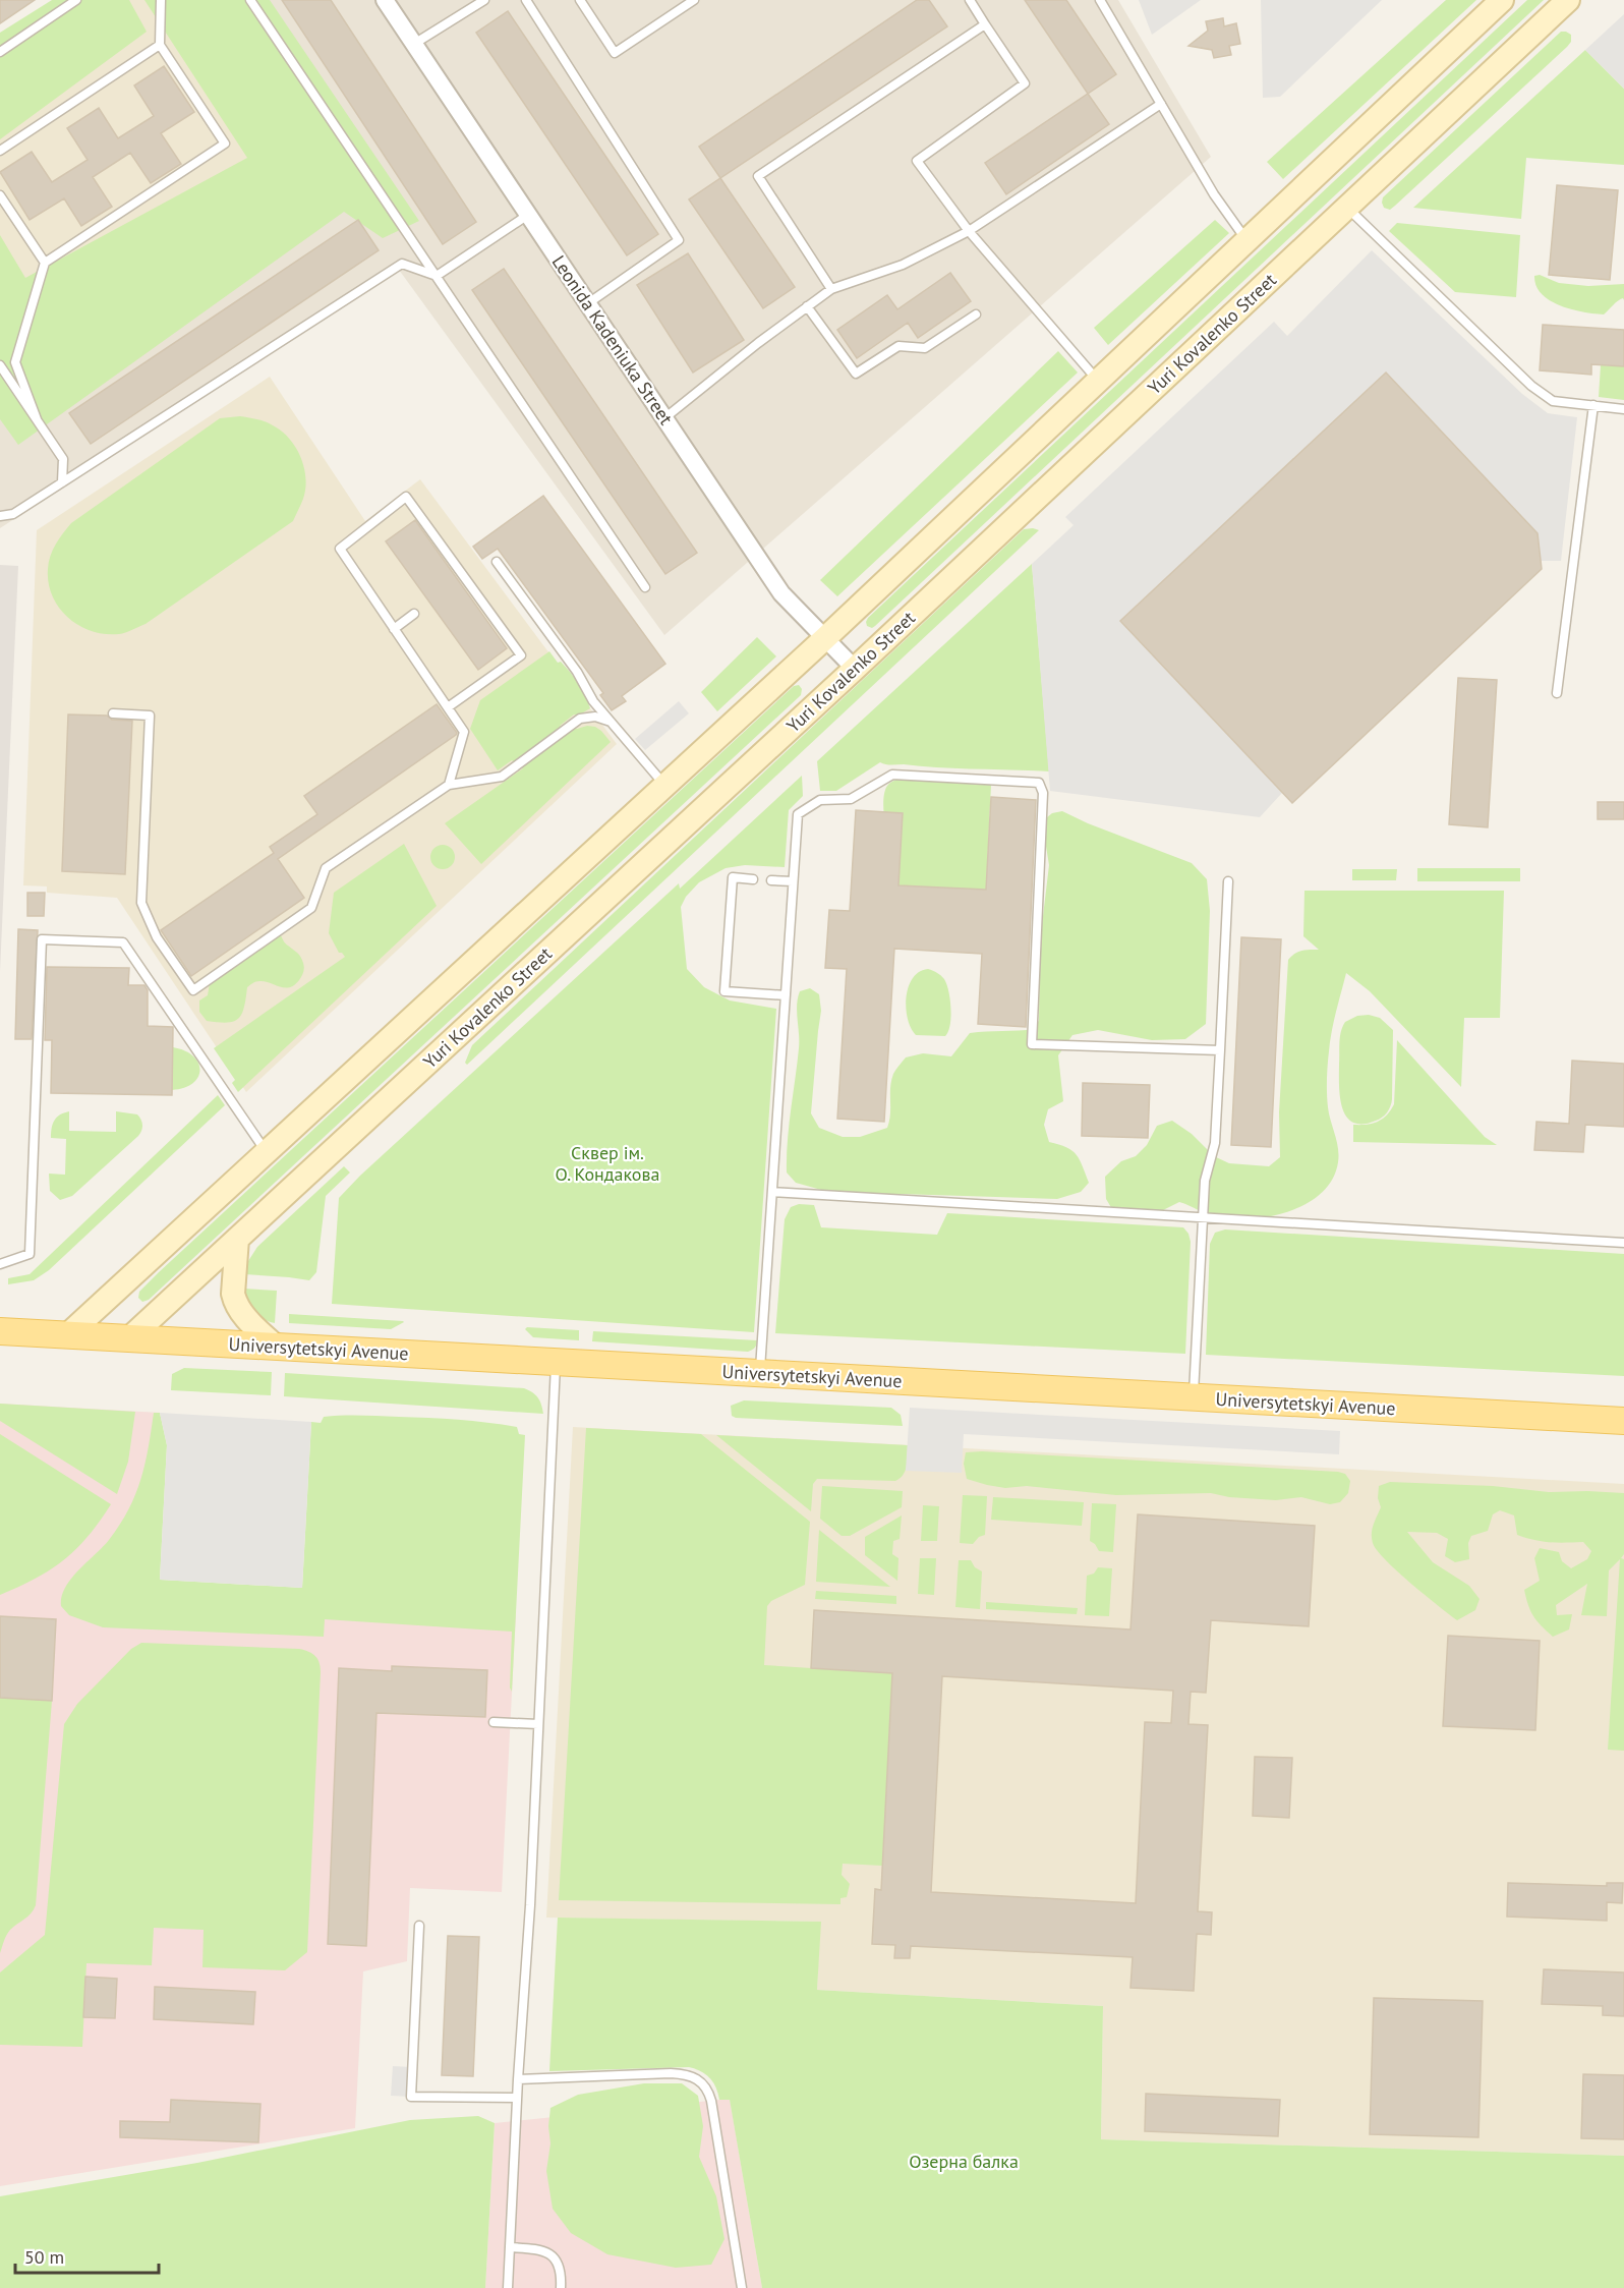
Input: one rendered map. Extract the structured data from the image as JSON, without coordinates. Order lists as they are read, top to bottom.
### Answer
{
  "streets": {
    "main road": ["Yuri Kovalenko Street", "Universytetskyi Avenue"],
    "street": ["Leonida Kadeniuka Street"]
  },
  "crossings": [
    ["Yuri Kovalenko Street", "Leonida Kadeniuka Street"],
    ["Yuri Kovalenko Street", "Universytetskyi Avenue"]
  ],
  "parks": ["Сквер ім. О. Кондакова", "Озерна балка"],
  "scale_bar": "50 m"
}
